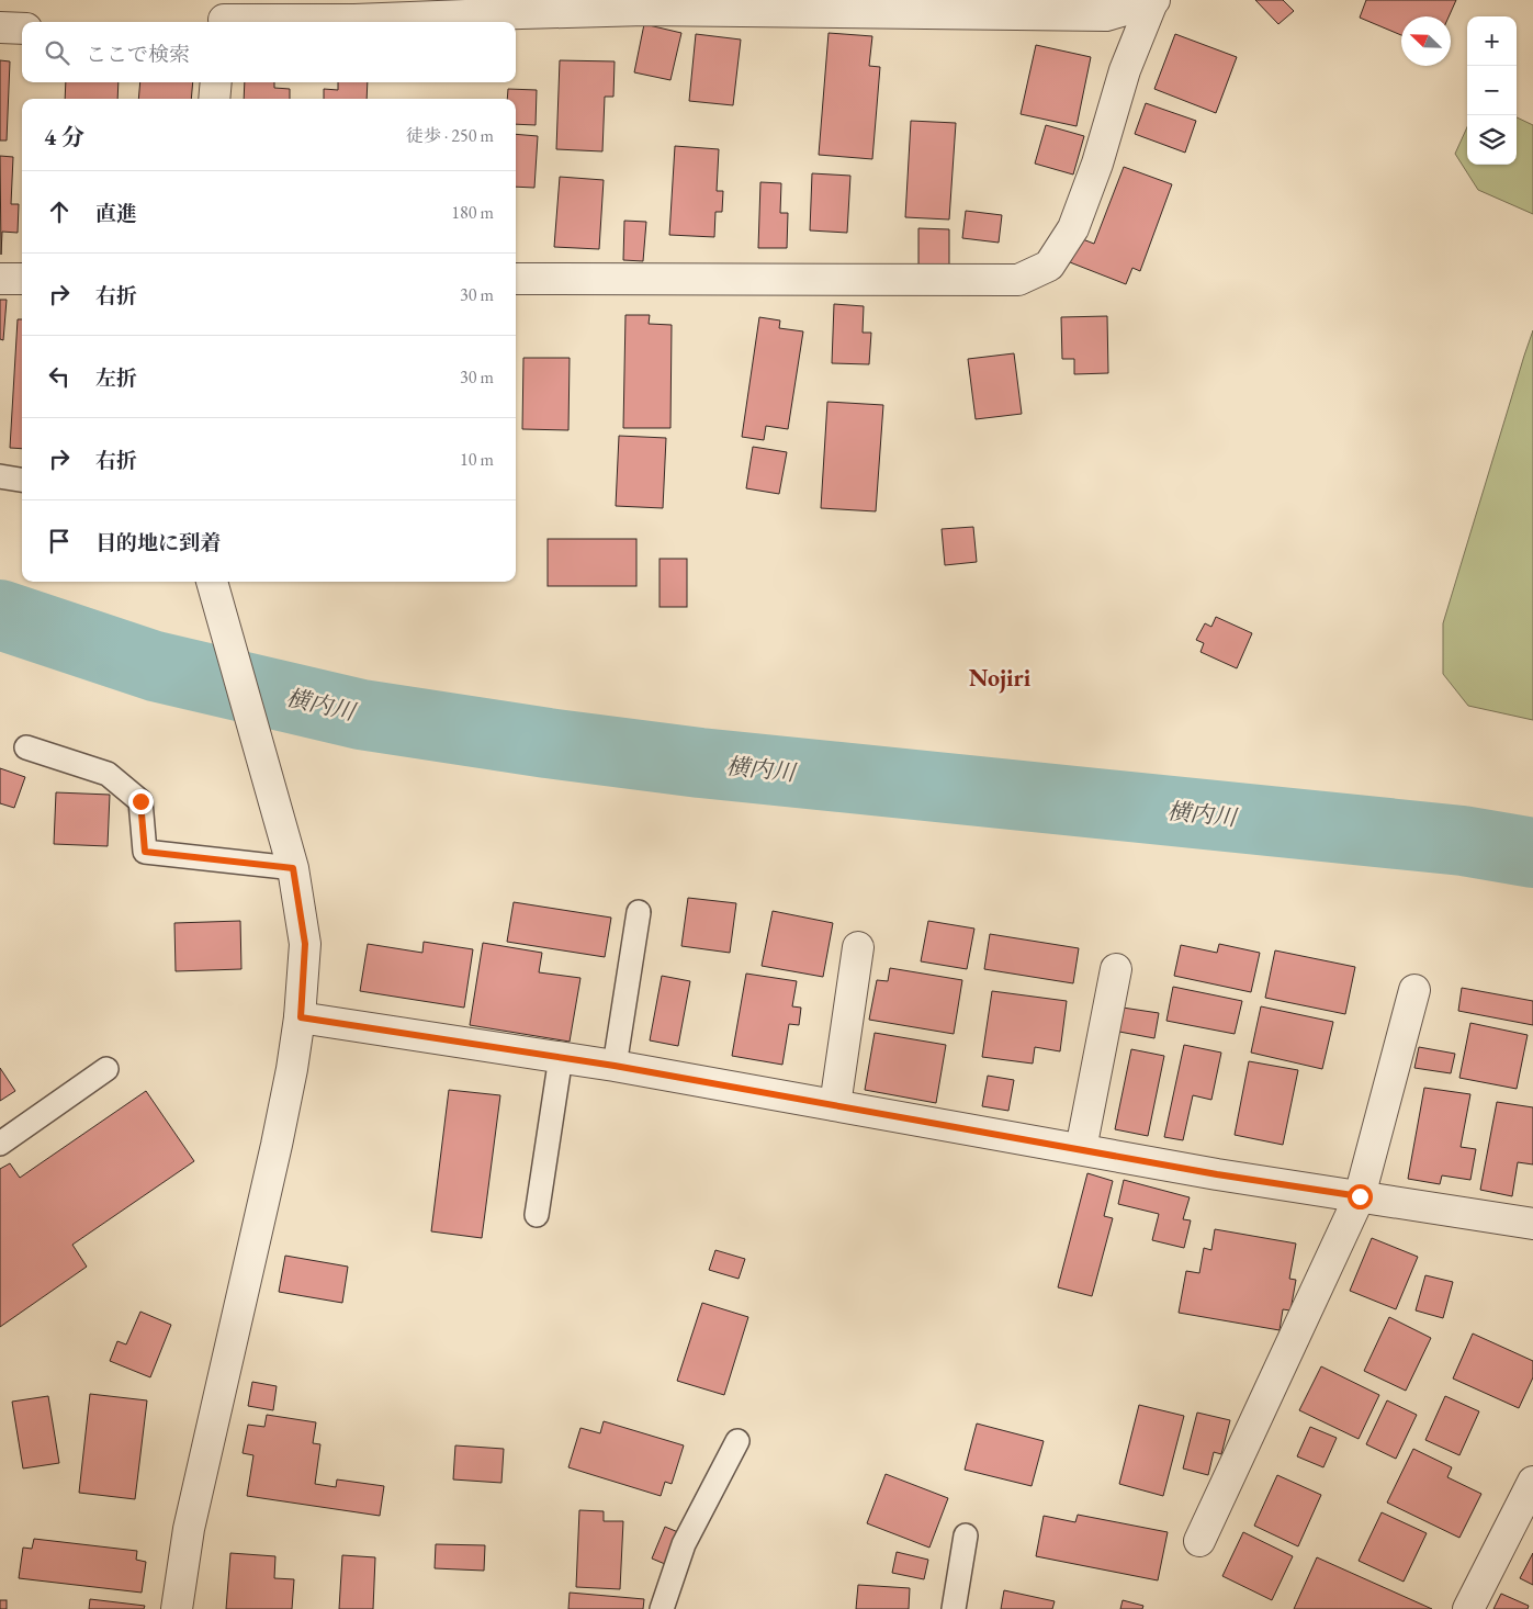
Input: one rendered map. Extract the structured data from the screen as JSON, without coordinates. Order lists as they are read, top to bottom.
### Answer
{
  "districts": ["Nojiri"],
  "water": ["横内川"],
  "north": "top left",
  "page": {
    "map_buttons": ["+", "−"],
    "search": "ここで検索",
    "heading": ["4 分", "徒歩 · 250 m"],
    "list": [
      ["直進", "180 m"],
      ["右折", "30 m"],
      ["左折", "30 m"],
      ["右折", "10 m"],
      "目的地に到着"
    ]
  }
}
